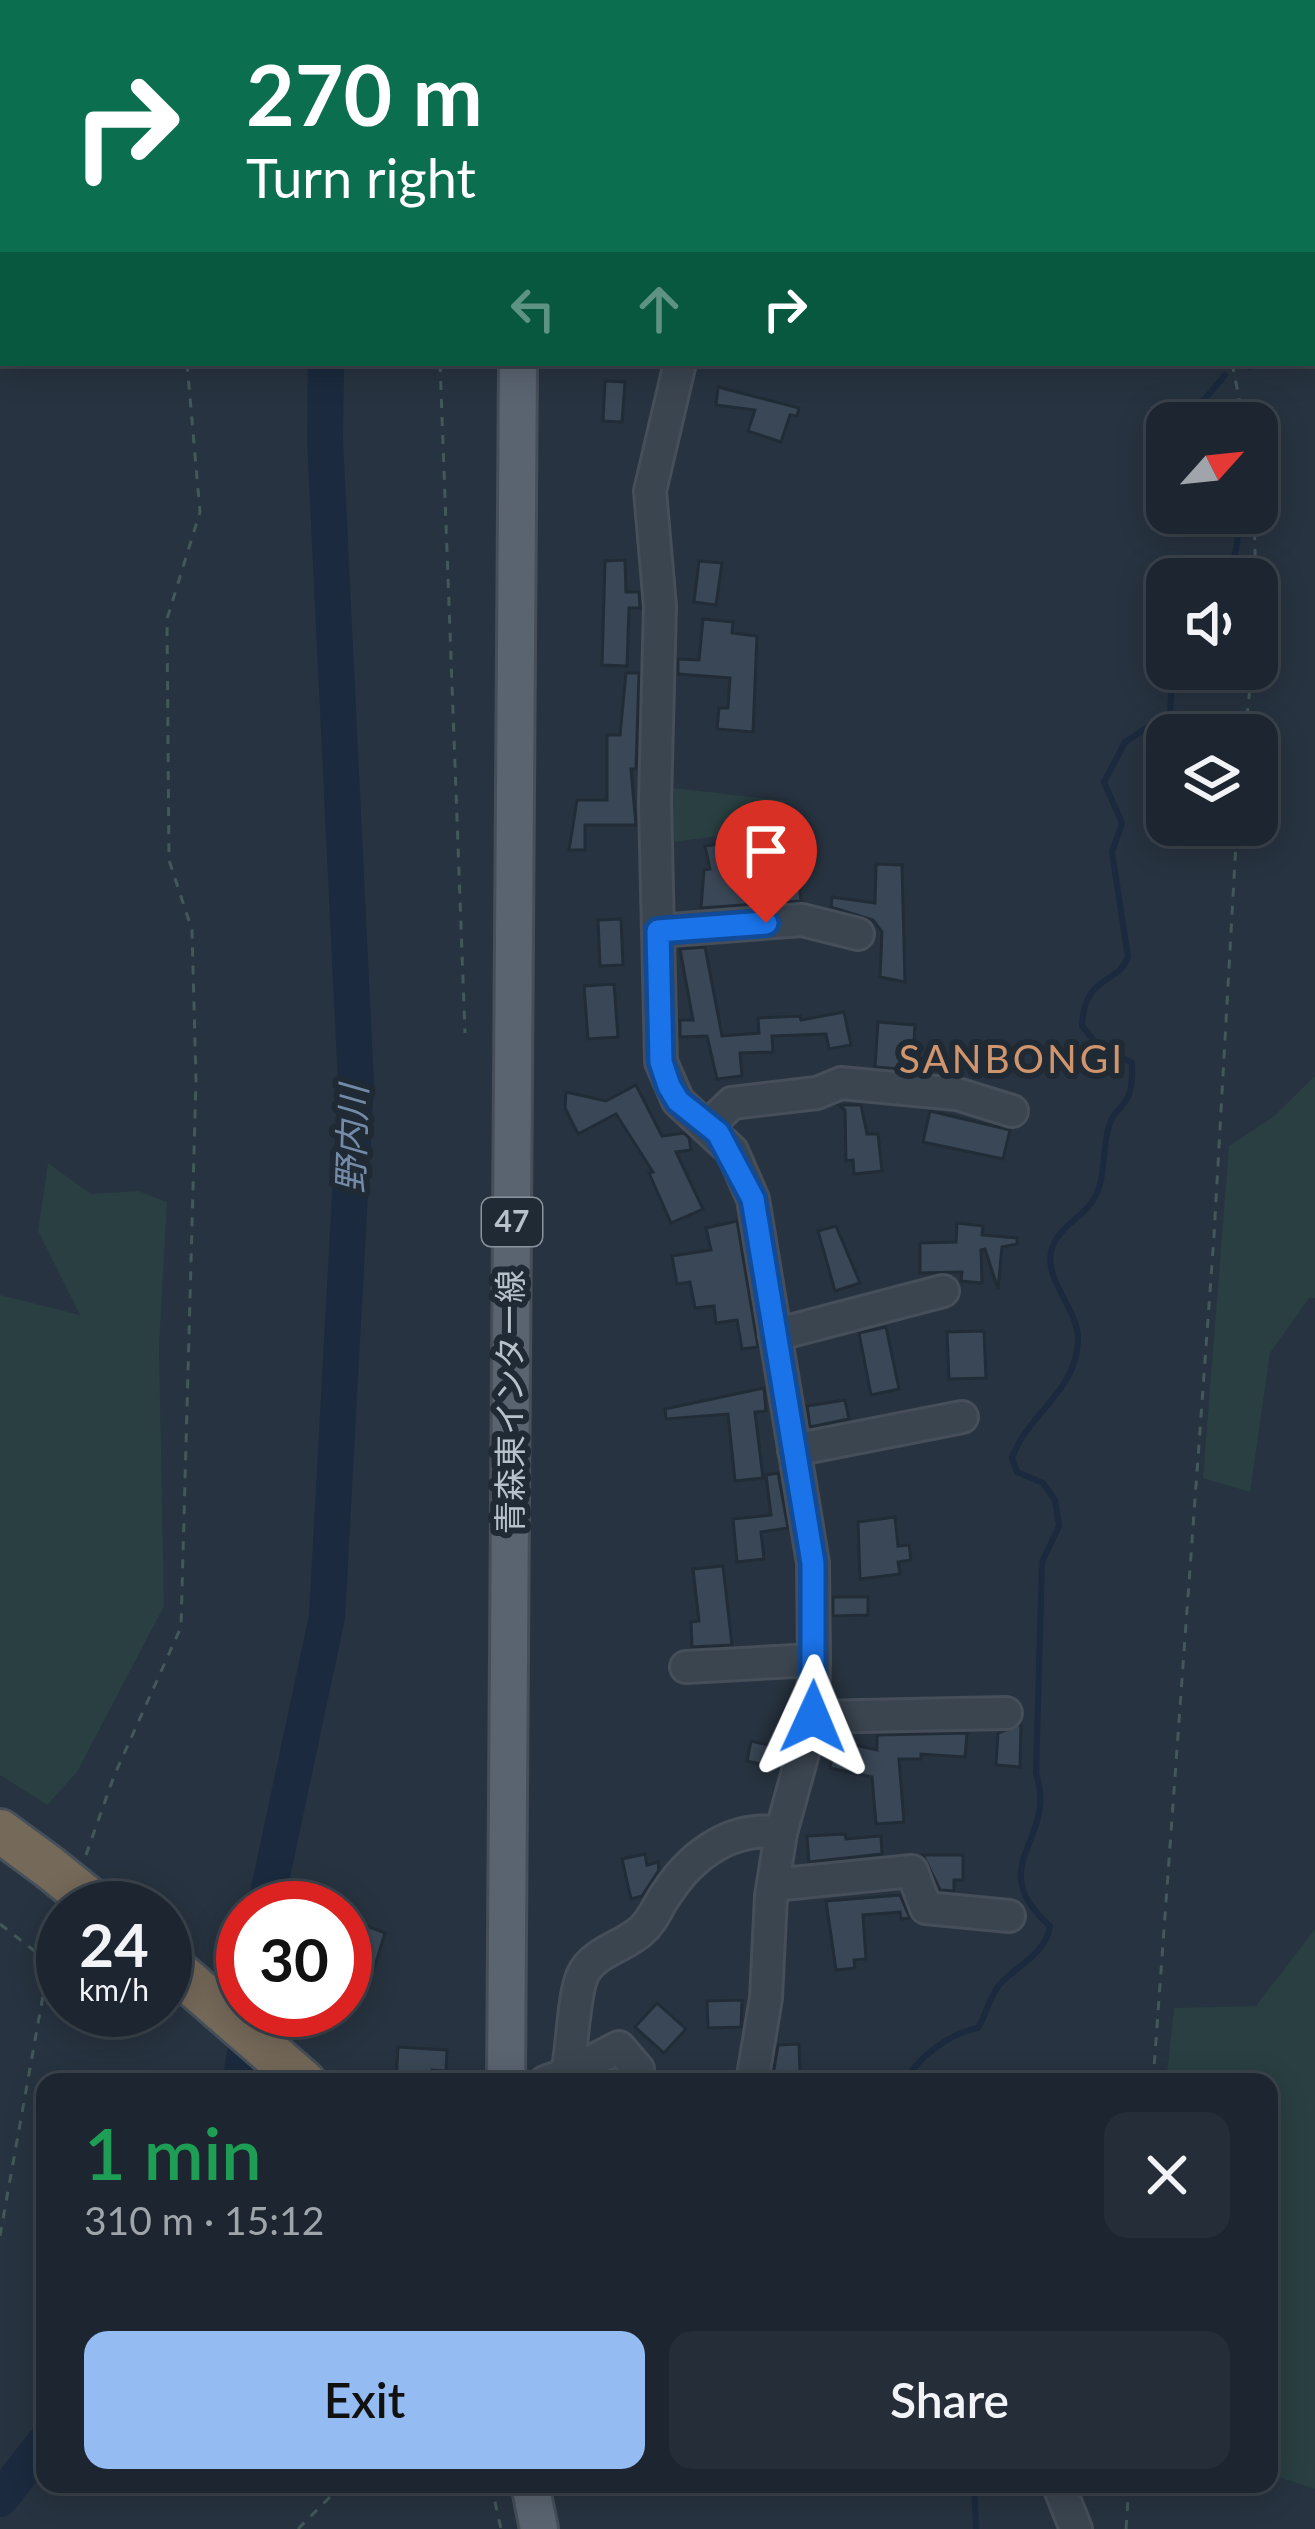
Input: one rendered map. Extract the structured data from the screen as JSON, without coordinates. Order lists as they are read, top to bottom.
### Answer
{
  "streets": {
    "main road": ["47", "青森東インター線"]
  },
  "districts": ["SANBONGI"],
  "water": ["野内川"],
  "north": "top right",
  "page": {
    "turn": ["270 m", "Turn right"],
    "speed": "24 km/h",
    "limit": "30",
    "heading": ["1 min", "310 m · 15:12"],
    "buttons": ["Exit", "Share"]
  }
}
